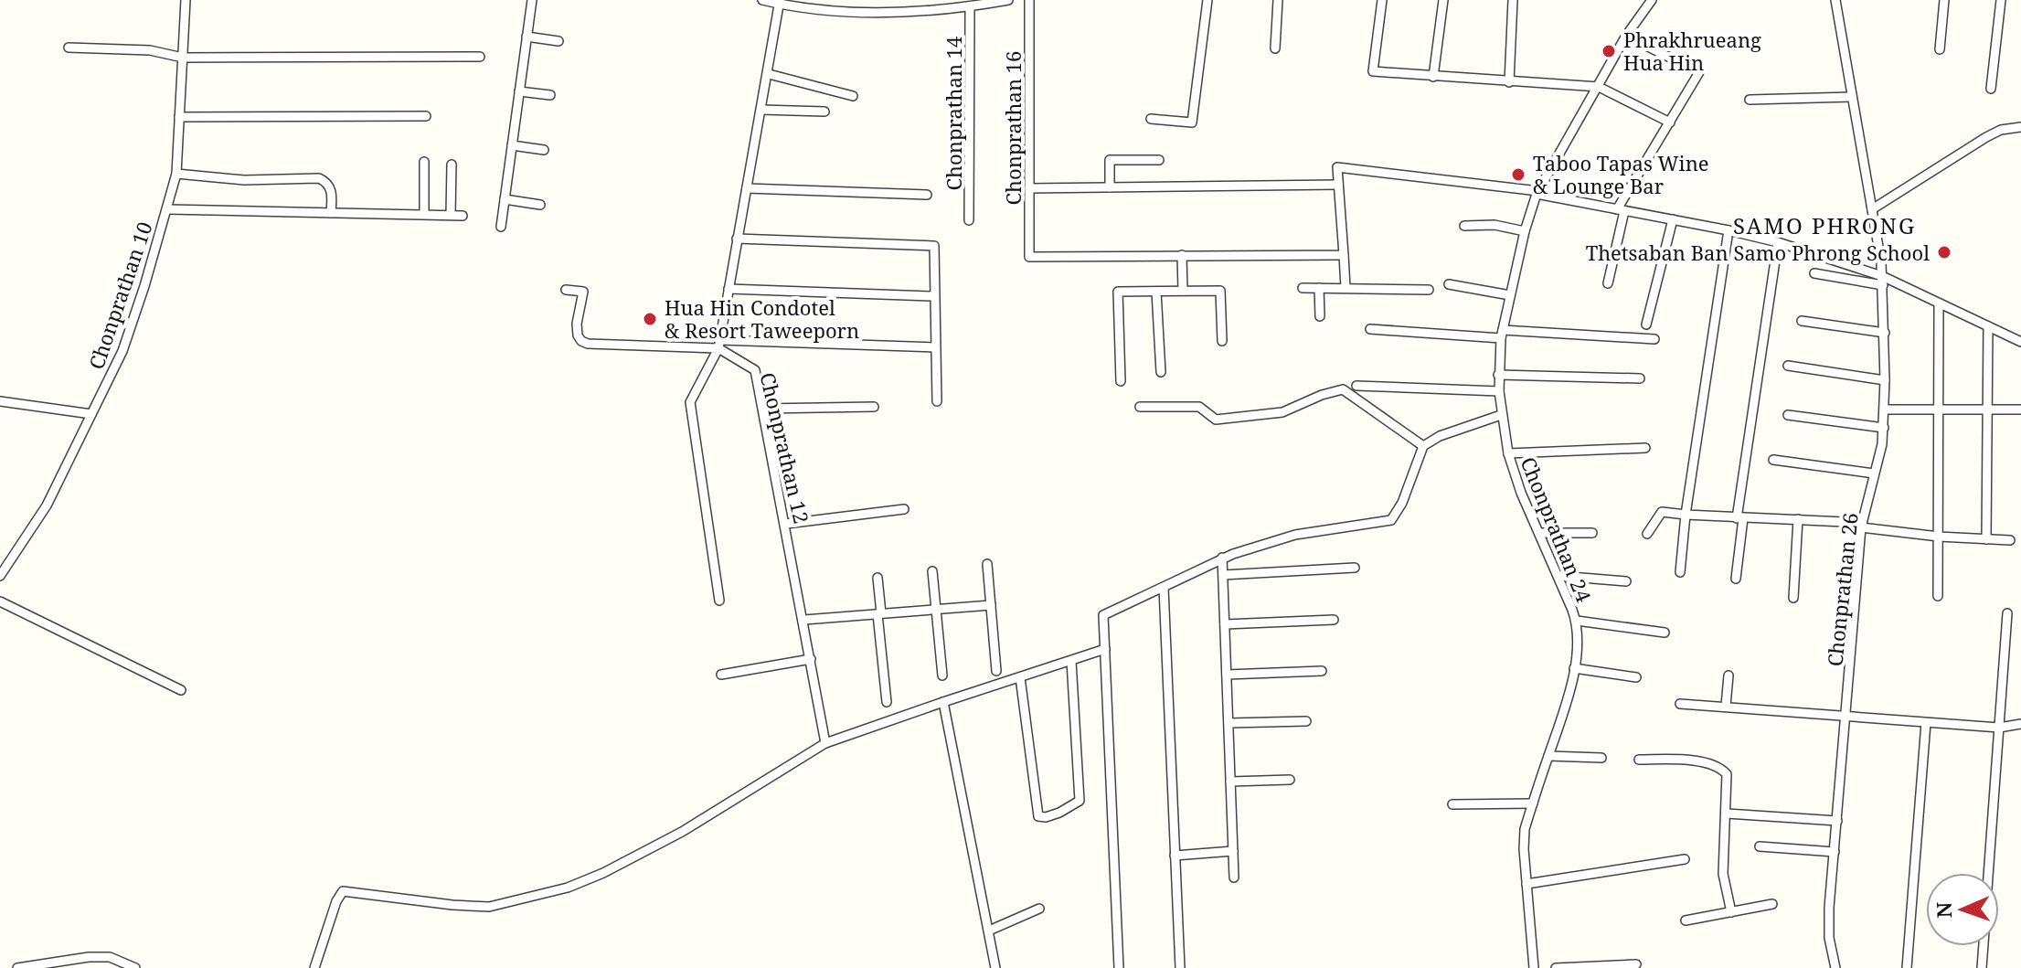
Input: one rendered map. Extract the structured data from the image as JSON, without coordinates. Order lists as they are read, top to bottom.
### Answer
{
  "streets": {
    "street": [
      "Chonprathan 14",
      "Chonprathan 16",
      "Chonprathan 10",
      "Chonprathan 12",
      "Chonprathan 24",
      "Chonprathan 26"
    ]
  },
  "districts": ["SAMO PHRONG"],
  "places": [
    "Phrakhrueang Hua Hin",
    "Taboo Tapas Wine & Lounge Bar",
    "Thetsaban Ban Samo Phrong School",
    "Hua Hin Condotel & Resort Taweeporn"
  ],
  "north": "left"
}
